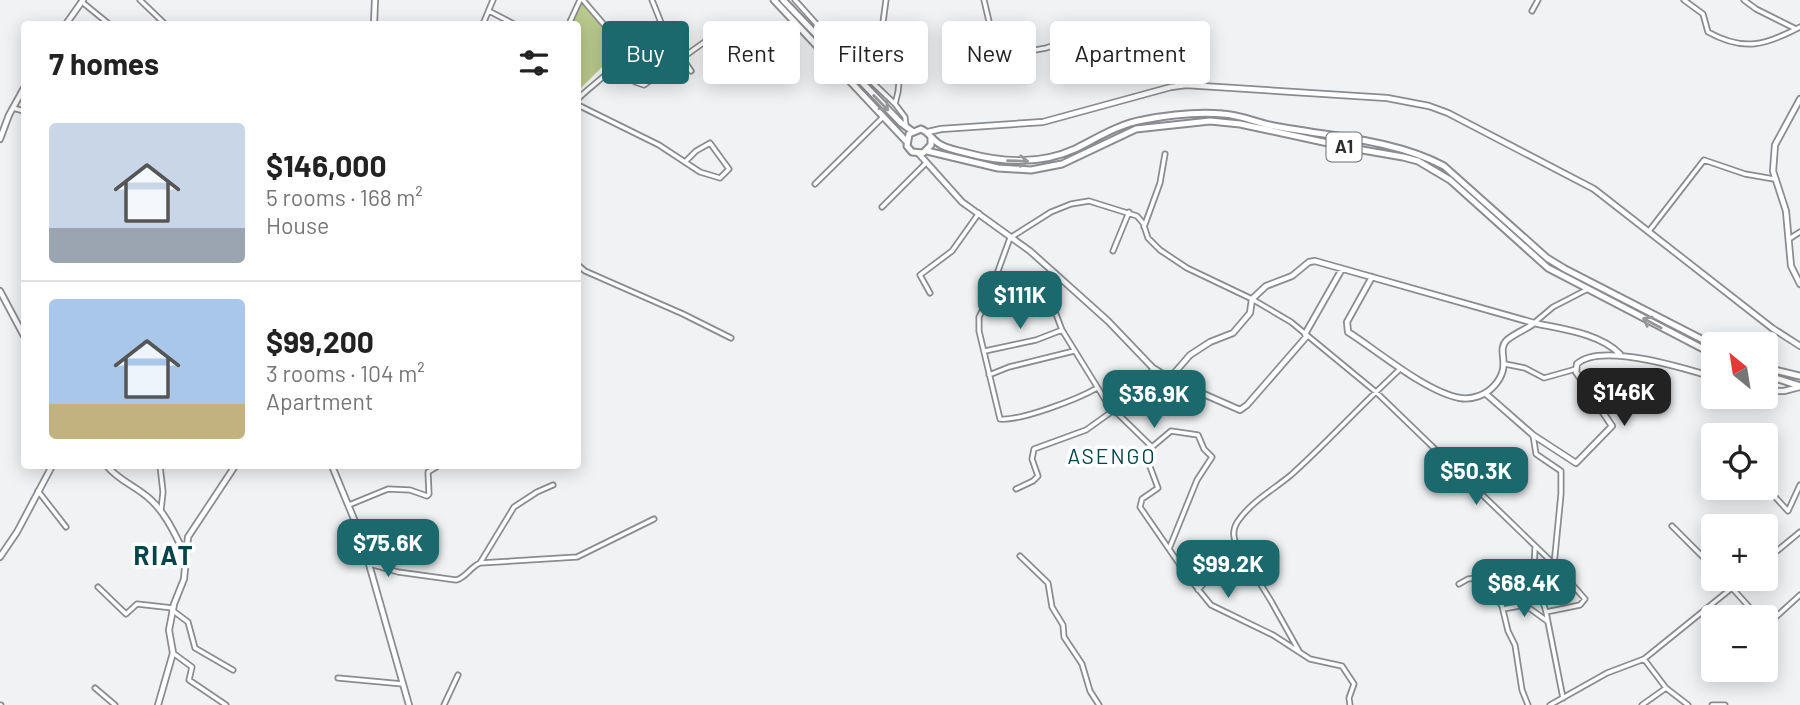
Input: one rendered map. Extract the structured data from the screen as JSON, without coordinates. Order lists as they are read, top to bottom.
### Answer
{
  "streets": {
    "highway": ["A1"]
  },
  "districts": ["ASENGO", "RIAT"],
  "north": "top left",
  "page": {
    "chip": [
      "Buy",
      "Rent",
      "Filters",
      "New",
      "Apartment"
    ],
    "heading": "7 homes",
    "list": [
      {
        "name": "$146,000",
        "note": "5 rooms · 168 m² · House"
      },
      {
        "name": "$99,200",
        "note": "3 rooms · 104 m² · Apartment"
      }
    ],
    "price": [
      "$111K",
      "$146K",
      "$36.9K",
      "$50.3K",
      "$75.6K",
      "$99.2K",
      "$68.4K"
    ],
    "map_buttons": ["+", "−"]
  }
}
